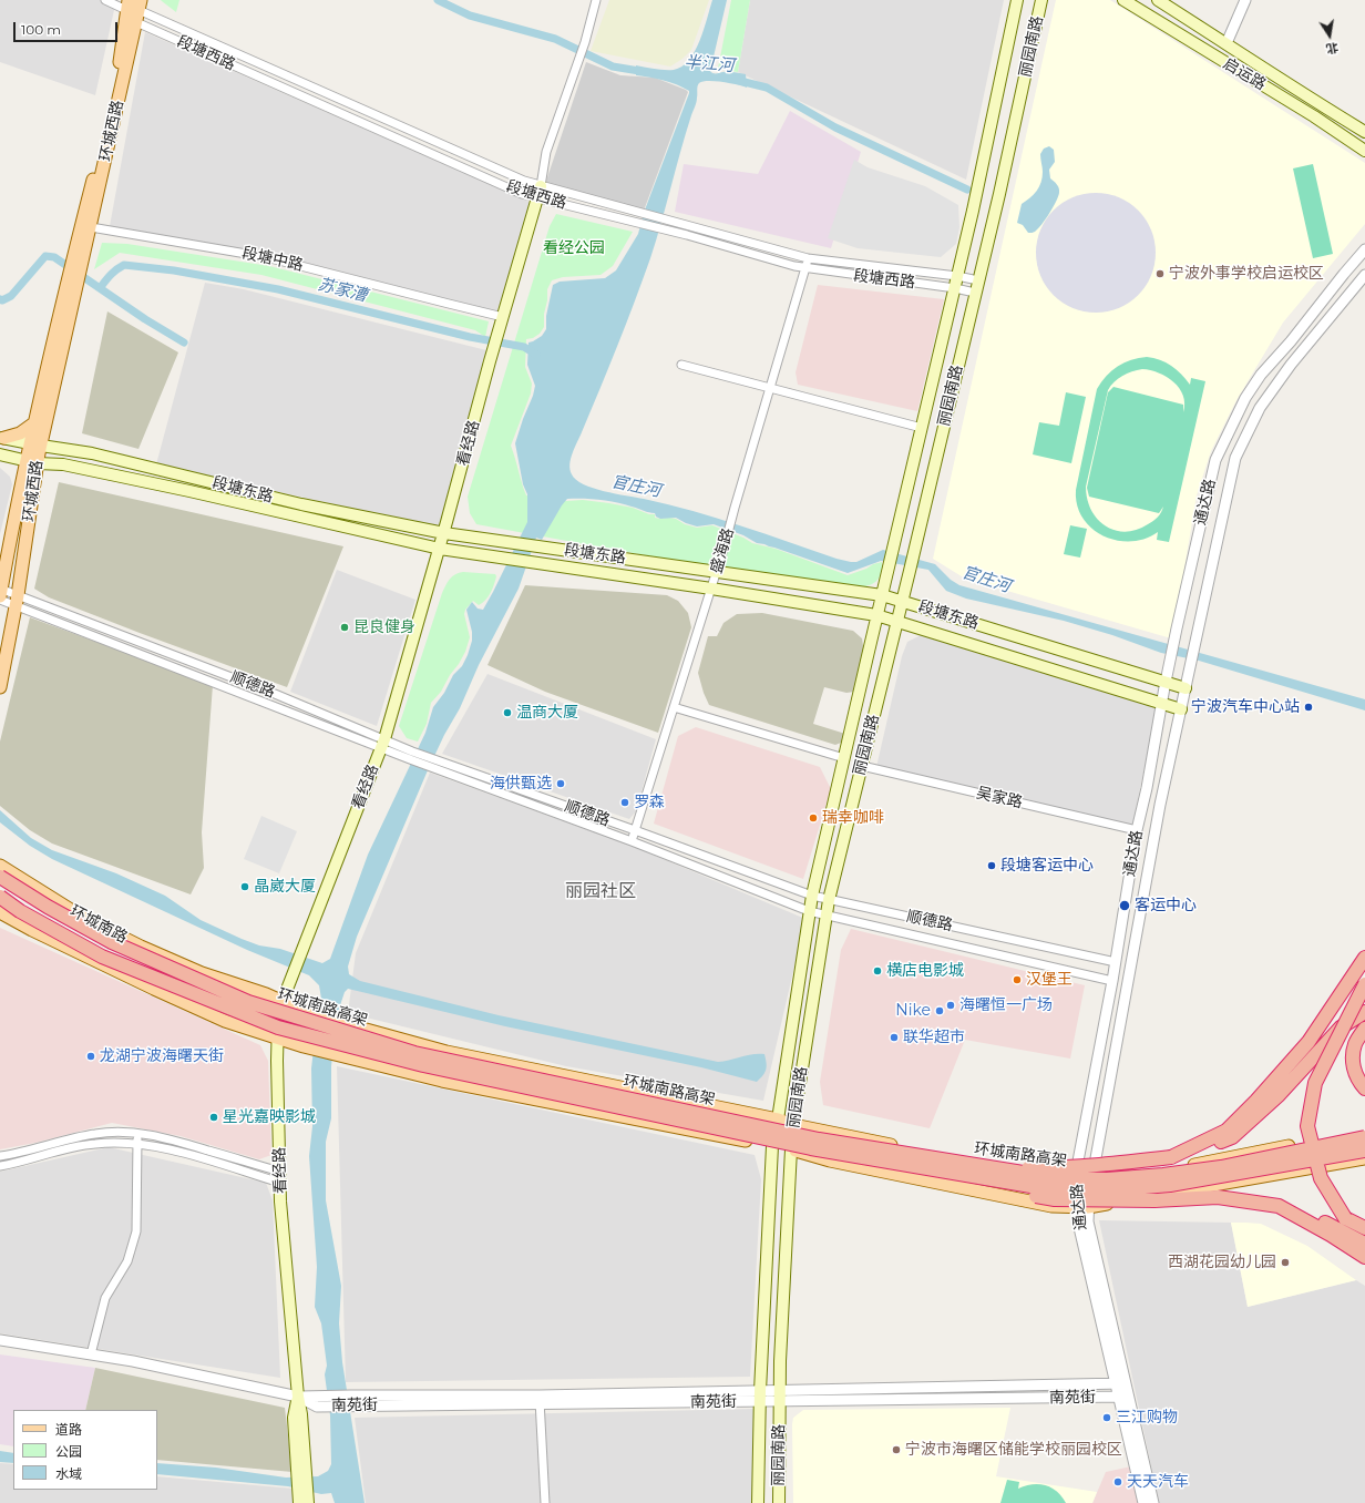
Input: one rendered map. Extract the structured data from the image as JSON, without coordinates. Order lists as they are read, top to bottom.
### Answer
{
  "streets": {
    "highway": ["环城南路高架"],
    "main road": [
      "丽园南路",
      "启运路",
      "环城西路",
      "看经路",
      "段塘东路",
      "环城南路"
    ],
    "street": [
      "段塘西路",
      "段塘中路",
      "通达路",
      "盛海路",
      "顺德路",
      "吴家路",
      "南苑街"
    ]
  },
  "crossings": [
    ["丽园南路", "段塘西路"],
    ["丽园南路", "段塘东路"],
    ["丽园南路", "顺德路"],
    ["丽园南路", "吴家路"],
    ["丽园南路", "环城南路"],
    ["丽园南路", "南苑街"],
    ["段塘西路", "环城西路"],
    ["段塘西路", "看经路"],
    ["段塘西路", "盛海路"],
    ["环城西路", "段塘中路"],
    ["环城西路", "段塘东路"],
    ["环城西路", "顺德路"],
    ["段塘中路", "看经路"],
    ["看经路", "段塘东路"],
    ["看经路", "顺德路"],
    ["看经路", "环城南路"],
    ["看经路", "南苑街"],
    ["段塘东路", "通达路"],
    ["段塘东路", "盛海路"],
    ["通达路", "顺德路"],
    ["通达路", "吴家路"],
    ["通达路", "环城南路"],
    ["通达路", "南苑街"],
    ["盛海路", "顺德路"]
  ],
  "districts": ["丽园社区"],
  "water": ["半江河", "苏家漕", "官庄河"],
  "parks": ["看经公园"],
  "places": [
    "宁波外事学校启运校区",
    "昆良健身",
    "宁波汽车中心站",
    "温商大厦",
    "海供甄选",
    "罗森",
    "瑞幸咖啡",
    "段塘客运中心",
    "晶崴大厦",
    "客运中心",
    "横店电影城",
    "汉堡王",
    "海曙恒一广场",
    "Nike",
    "联华超市",
    "龙湖宁波海曙天街",
    "星光嘉映影城",
    "西湖花园幼儿园",
    "三江购物",
    "宁波市海曙区储能学校丽园校区",
    "天天汽车"
  ],
  "legend": ["道路", "公园", "水域"],
  "scale_bar": "100 m",
  "north": "bottom"
}
